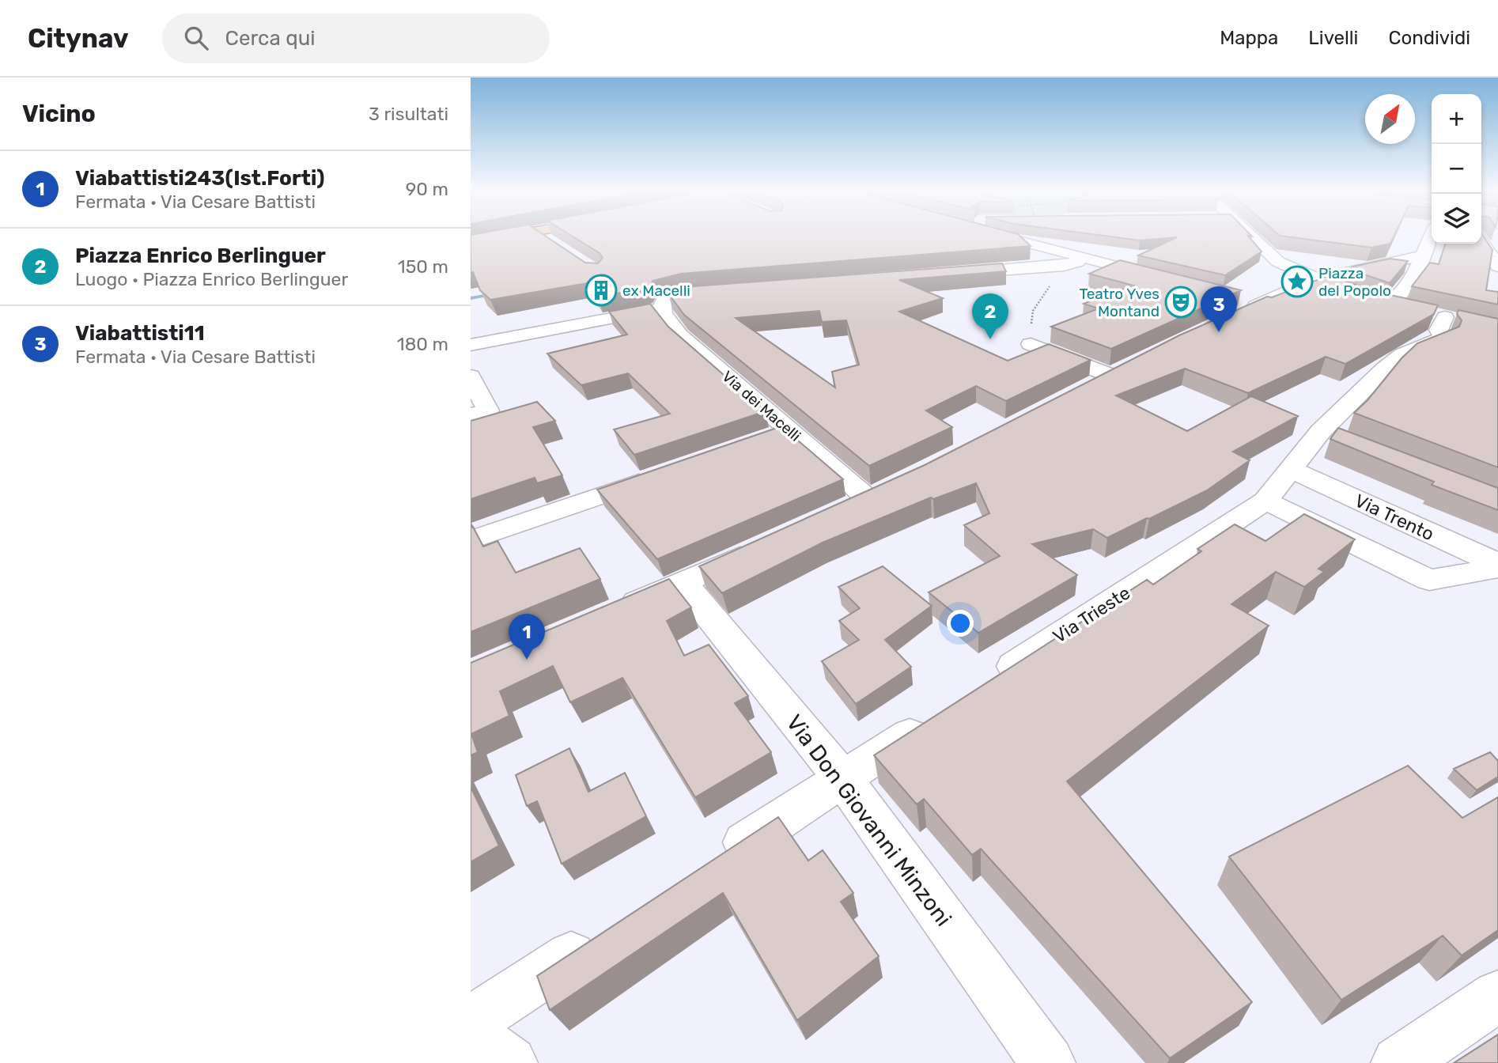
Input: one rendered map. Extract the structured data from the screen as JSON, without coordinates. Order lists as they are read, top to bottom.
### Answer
{
  "streets": {
    "street": [
      "Via dei Macelli",
      "Via Trento",
      "Via Trieste",
      "Via Don Giovanni Minzoni"
    ]
  },
  "crossings": [
    ["Via Trento", "Via Trieste"]
  ],
  "places": {
    "place": ["Piazza del Popolo"],
    "building": ["ex Macelli"],
    "theatre": ["Teatro Yves Montand"]
  },
  "north": "top right",
  "page": {
    "header": "Citynav",
    "search": "Cerca qui",
    "nav": ["Mappa", "Livelli", "Condividi"],
    "heading": ["Vicino", "3 risultati"],
    "map_buttons": ["+", "−"],
    "list": [
      {
        "mark": "1",
        "name": "Viabattisti243(Ist.Forti)",
        "note": "Fermata · Via Cesare Battisti",
        "value": "90 m"
      },
      {
        "mark": "2",
        "name": "Piazza Enrico Berlinguer",
        "note": "Luogo · Piazza Enrico Berlinguer",
        "value": "150 m"
      },
      {
        "mark": "3",
        "name": "Viabattisti11",
        "note": "Fermata · Via Cesare Battisti",
        "value": "180 m"
      }
    ],
    "pins": ["3", "2", "1"]
  }
}
